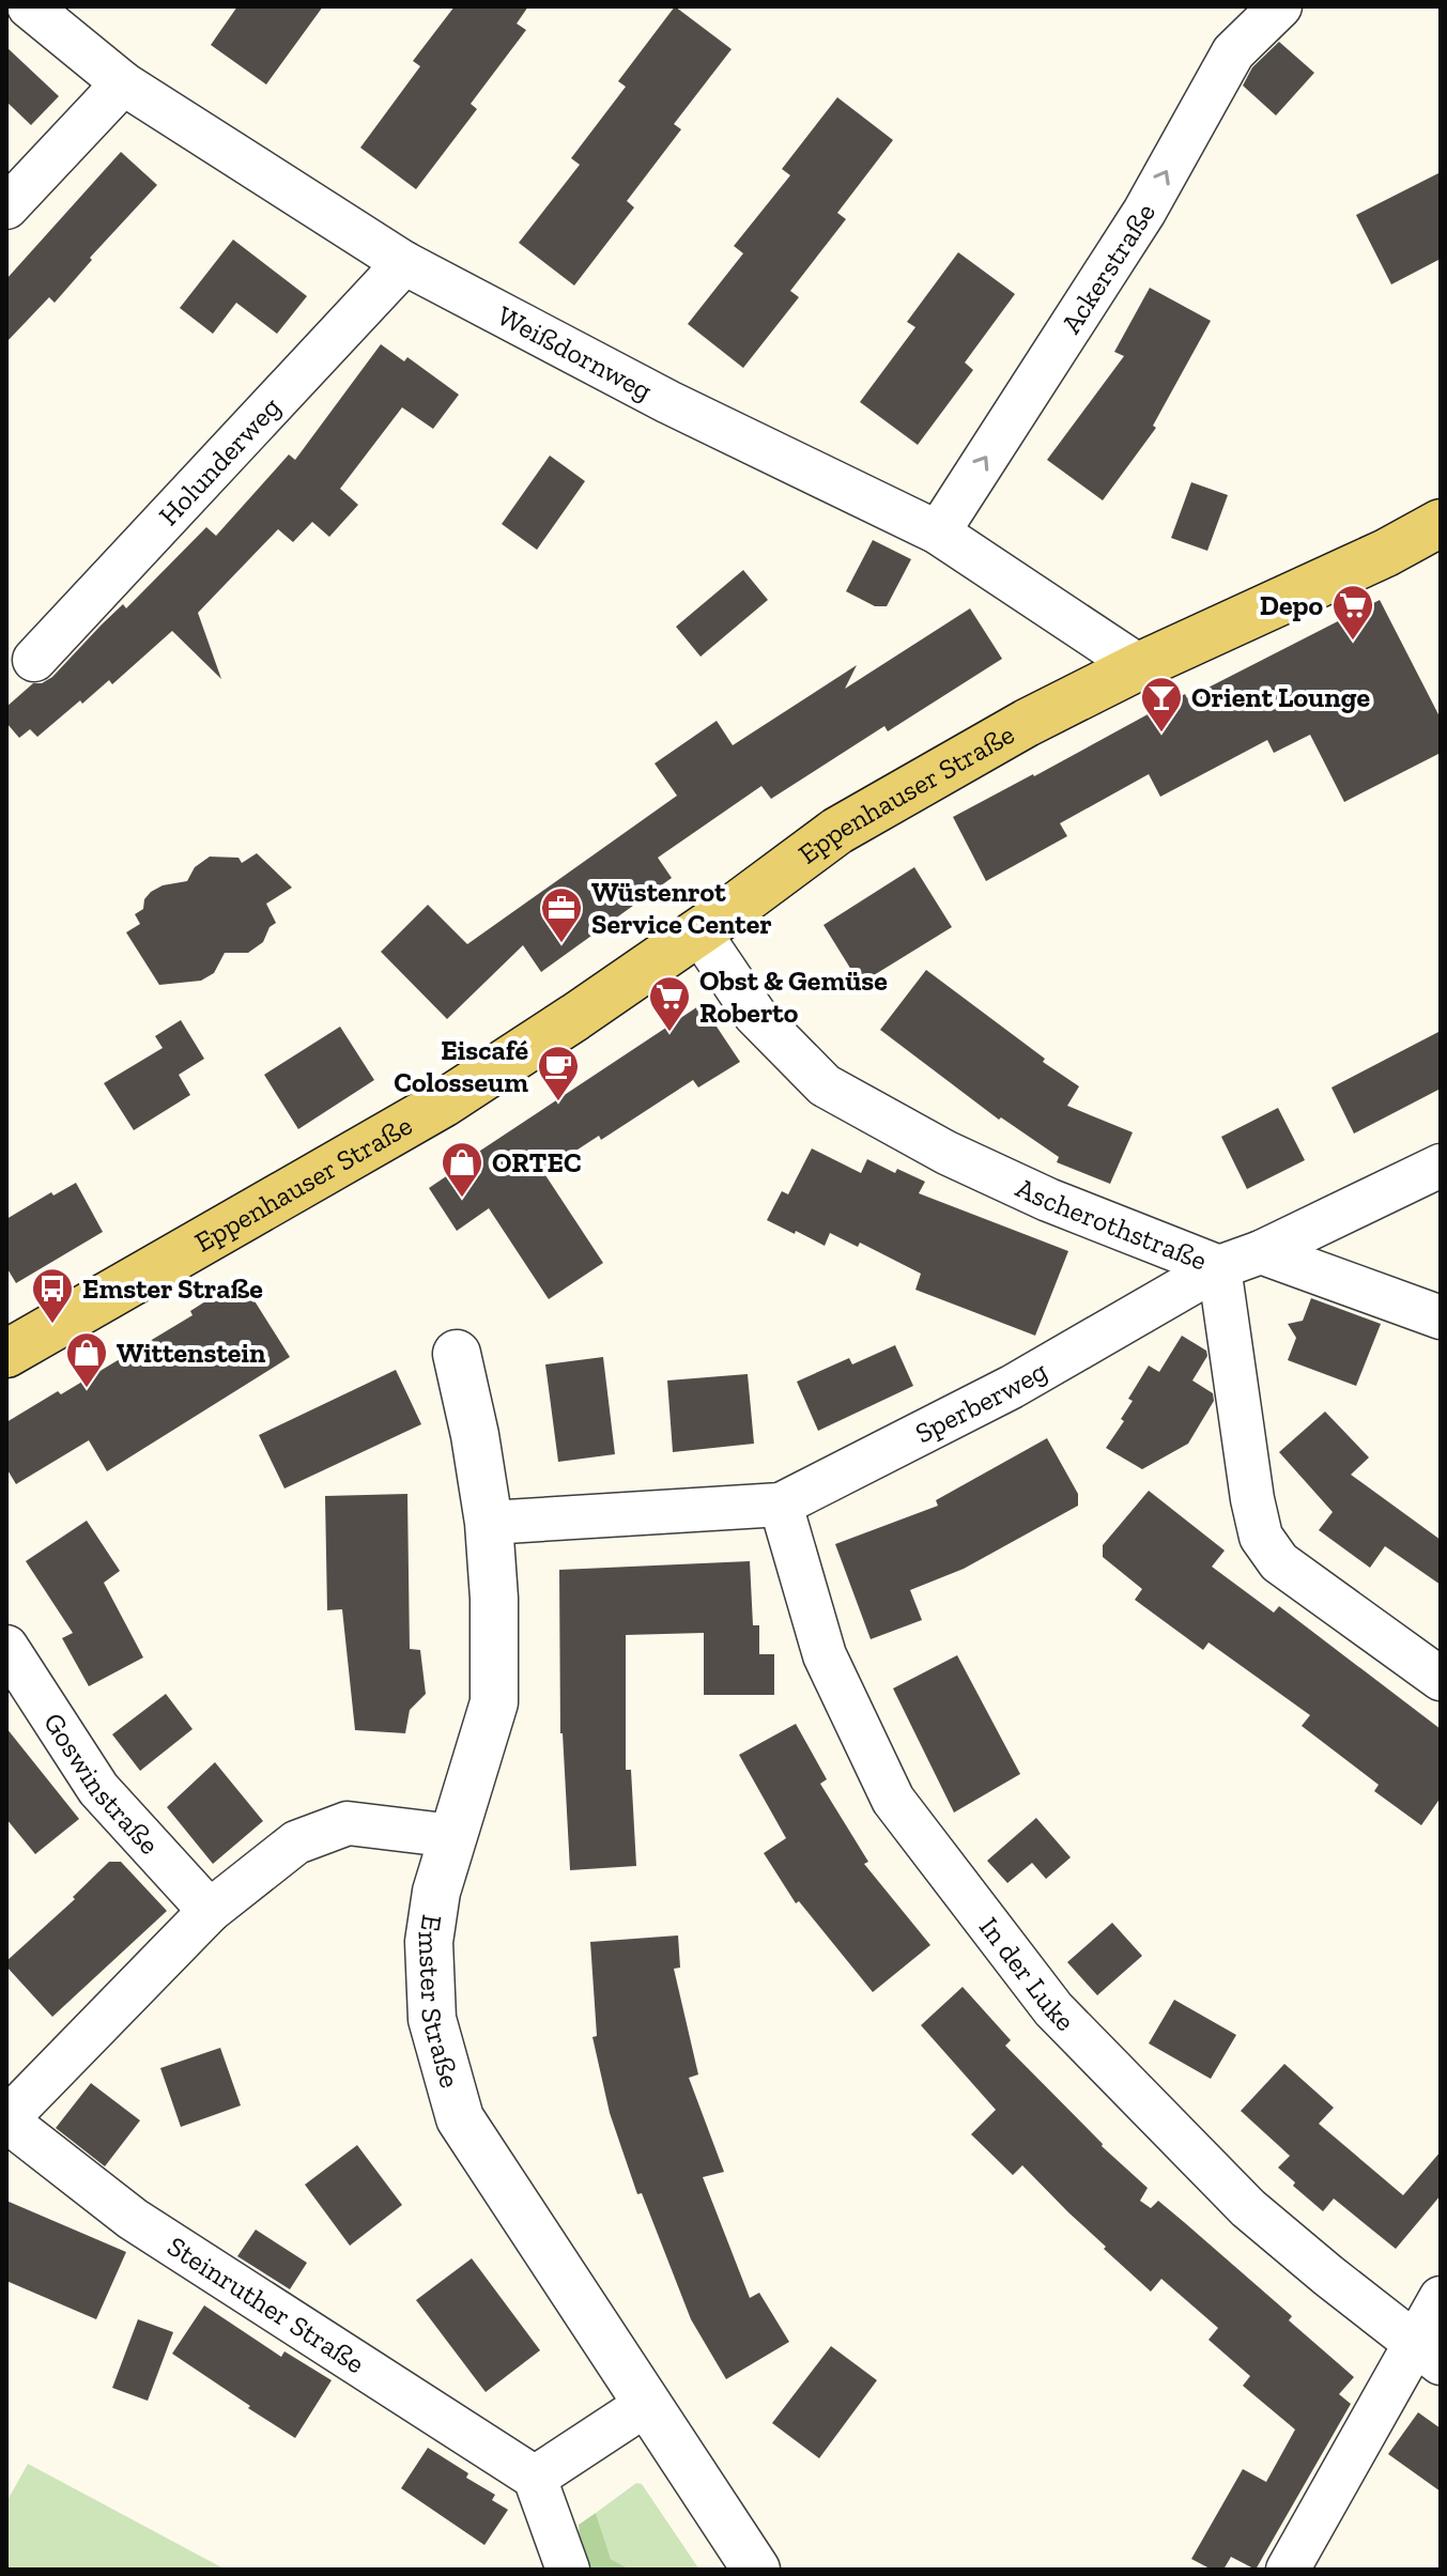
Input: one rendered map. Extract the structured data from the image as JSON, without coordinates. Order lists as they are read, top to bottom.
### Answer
{
  "streets": {
    "main road": ["Eppenhauser Straße"],
    "street": [
      "Ackerstraße",
      "Weißdornweg",
      "Holunderweg",
      "Ascherothstraße",
      "Sperberweg",
      "Goswinstraße",
      "In der Luke",
      "Emster Straße",
      "Steinruther Straße"
    ]
  },
  "crossings": [
    ["Ackerstraße", "Weißdornweg"],
    ["Weißdornweg", "Holunderweg"],
    ["Weißdornweg", "Eppenhauser Straße"],
    ["Eppenhauser Straße", "Ascherothstraße"],
    ["Ascherothstraße", "Sperberweg"],
    ["Sperberweg", "In der Luke"],
    ["Sperberweg", "Emster Straße"]
  ],
  "one_way": ["Ackerstraße"],
  "places": {
    "supermarket": ["Depo", "Obst & Gemüse Roberto"],
    "bar": ["Orient Lounge"],
    "office": ["Wüstenrot Service Center"],
    "cafe": ["Eiscafé Colosseum"],
    "shop": ["ORTEC", "Wittenstein"],
    "bus stop": ["Emster Straße"]
  }
}
